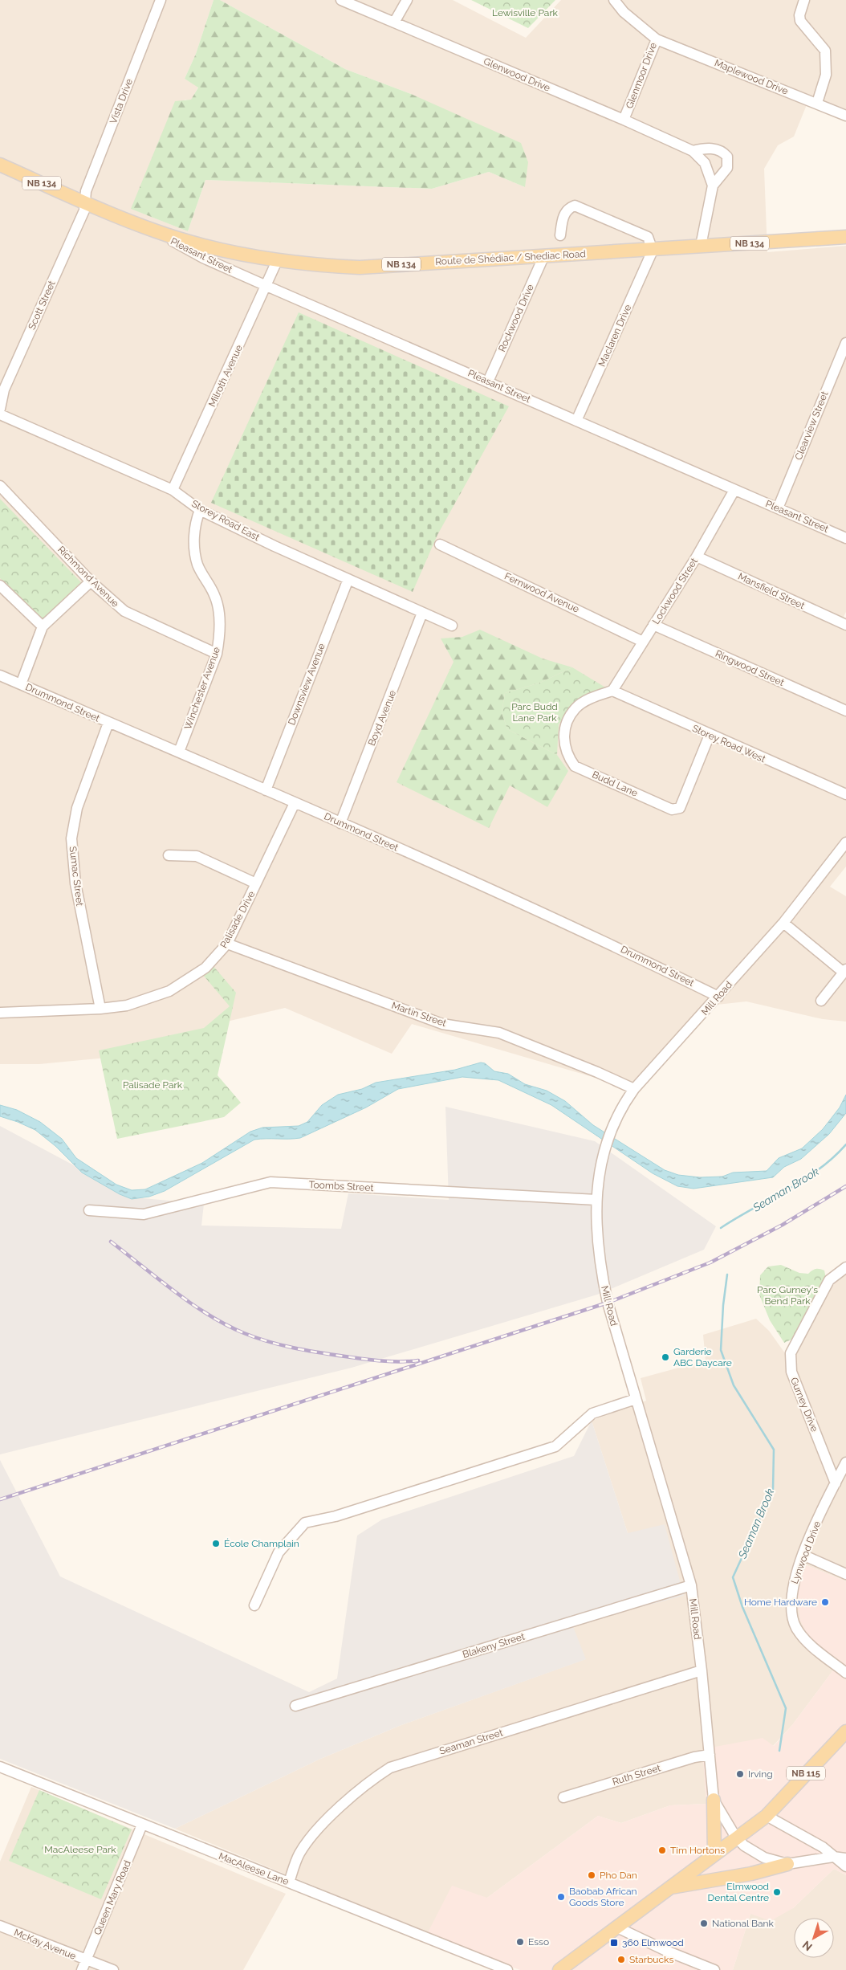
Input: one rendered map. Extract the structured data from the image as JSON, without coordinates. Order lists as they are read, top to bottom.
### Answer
{
  "streets": {
    "main road": ["NB 134", "Route de Shédiac / Shediac Road", "NB 115"],
    "street": [
      "Glenwood Drive",
      "Glenmoor Drive",
      "Maplewood Drive",
      "Vista Drive",
      "Pleasant Street",
      "Scott Street",
      "Rockwood Drive",
      "Maclaren Drive",
      "Milroth Avenue",
      "Clearview Street",
      "Storey Road East",
      "Richmond Avenue",
      "Lockwood Street",
      "Mansfield Street",
      "Fernwood Avenue",
      "Ringwood Street",
      "Downsview Avenue",
      "Winchester Avenue",
      "Drummond Street",
      "Boyd Avenue",
      "Storey Road West",
      "Budd Lane",
      "Sumac Street",
      "Palisade Drive",
      "Mill Road",
      "Martin Street",
      "Toombs Street",
      "Gurney Drive",
      "Lynwood Drive",
      "Blakeny Street",
      "Seaman Street",
      "Ruth Street",
      "MacAleese Lane",
      "Queen Mary Road",
      "McKay Avenue"
    ]
  },
  "crossings": [
    ["Glenwood Drive", "Glenmoor Drive"],
    ["Glenmoor Drive", "Maplewood Drive"],
    ["Vista Drive", "Route de Shédiac / Shediac Road"],
    ["Vista Drive", "Scott Street"],
    ["Pleasant Street", "Route de Shédiac / Shediac Road"],
    ["Pleasant Street", "Rockwood Drive"],
    ["Pleasant Street", "Maclaren Drive"],
    ["Pleasant Street", "Milroth Avenue"],
    ["Pleasant Street", "Clearview Street"],
    ["Pleasant Street", "Lockwood Street"],
    ["Route de Shédiac / Shediac Road", "Scott Street"],
    ["Route de Shédiac / Shediac Road", "Rockwood Drive"],
    ["Route de Shédiac / Shediac Road", "Maclaren Drive"],
    ["Route de Shédiac / Shediac Road", "Milroth Avenue"],
    ["Milroth Avenue", "Storey Road East"],
    ["Storey Road East", "Downsview Avenue"],
    ["Storey Road East", "Winchester Avenue"],
    ["Storey Road East", "Boyd Avenue"],
    ["Richmond Avenue", "Winchester Avenue"],
    ["Lockwood Street", "Mansfield Street"],
    ["Lockwood Street", "Fernwood Avenue"],
    ["Lockwood Street", "Ringwood Street"],
    ["Lockwood Street", "Storey Road West"],
    ["Lockwood Street", "Budd Lane"],
    ["Downsview Avenue", "Drummond Street"],
    ["Winchester Avenue", "Drummond Street"],
    ["Drummond Street", "Boyd Avenue"],
    ["Drummond Street", "Sumac Street"],
    ["Drummond Street", "Palisade Drive"],
    ["Drummond Street", "Mill Road"],
    ["Storey Road West", "Budd Lane"],
    ["Sumac Street", "Palisade Drive"],
    ["Palisade Drive", "Martin Street"],
    ["Mill Road", "Martin Street"],
    ["Mill Road", "Toombs Street"],
    ["Mill Road", "Blakeny Street"],
    ["Mill Road", "Seaman Street"],
    ["Mill Road", "NB 115"],
    ["Mill Road", "Ruth Street"],
    ["Gurney Drive", "Lynwood Drive"],
    ["Seaman Street", "MacAleese Lane"],
    ["MacAleese Lane", "Queen Mary Road"],
    ["Queen Mary Road", "McKay Avenue"]
  ],
  "water": ["Seaman Brook"],
  "parks": [
    "Lewisville Park",
    "Parc Budd Lane Park",
    "Palisade Park",
    "Parc Gurney's Bend Park",
    "MacAleese Park"
  ],
  "places": {
    "other": [
      "Garderie ABC Daycare",
      "École Champlain",
      "Home Hardware",
      "Irving",
      "Tim Hortons",
      "Pho Dan",
      "Elmwood Dental Centre",
      "Baobab African Goods Store",
      "National Bank",
      "Esso",
      "Starbucks"
    ],
    "transit": ["360 Elmwood"]
  },
  "north": "bottom left"
}
